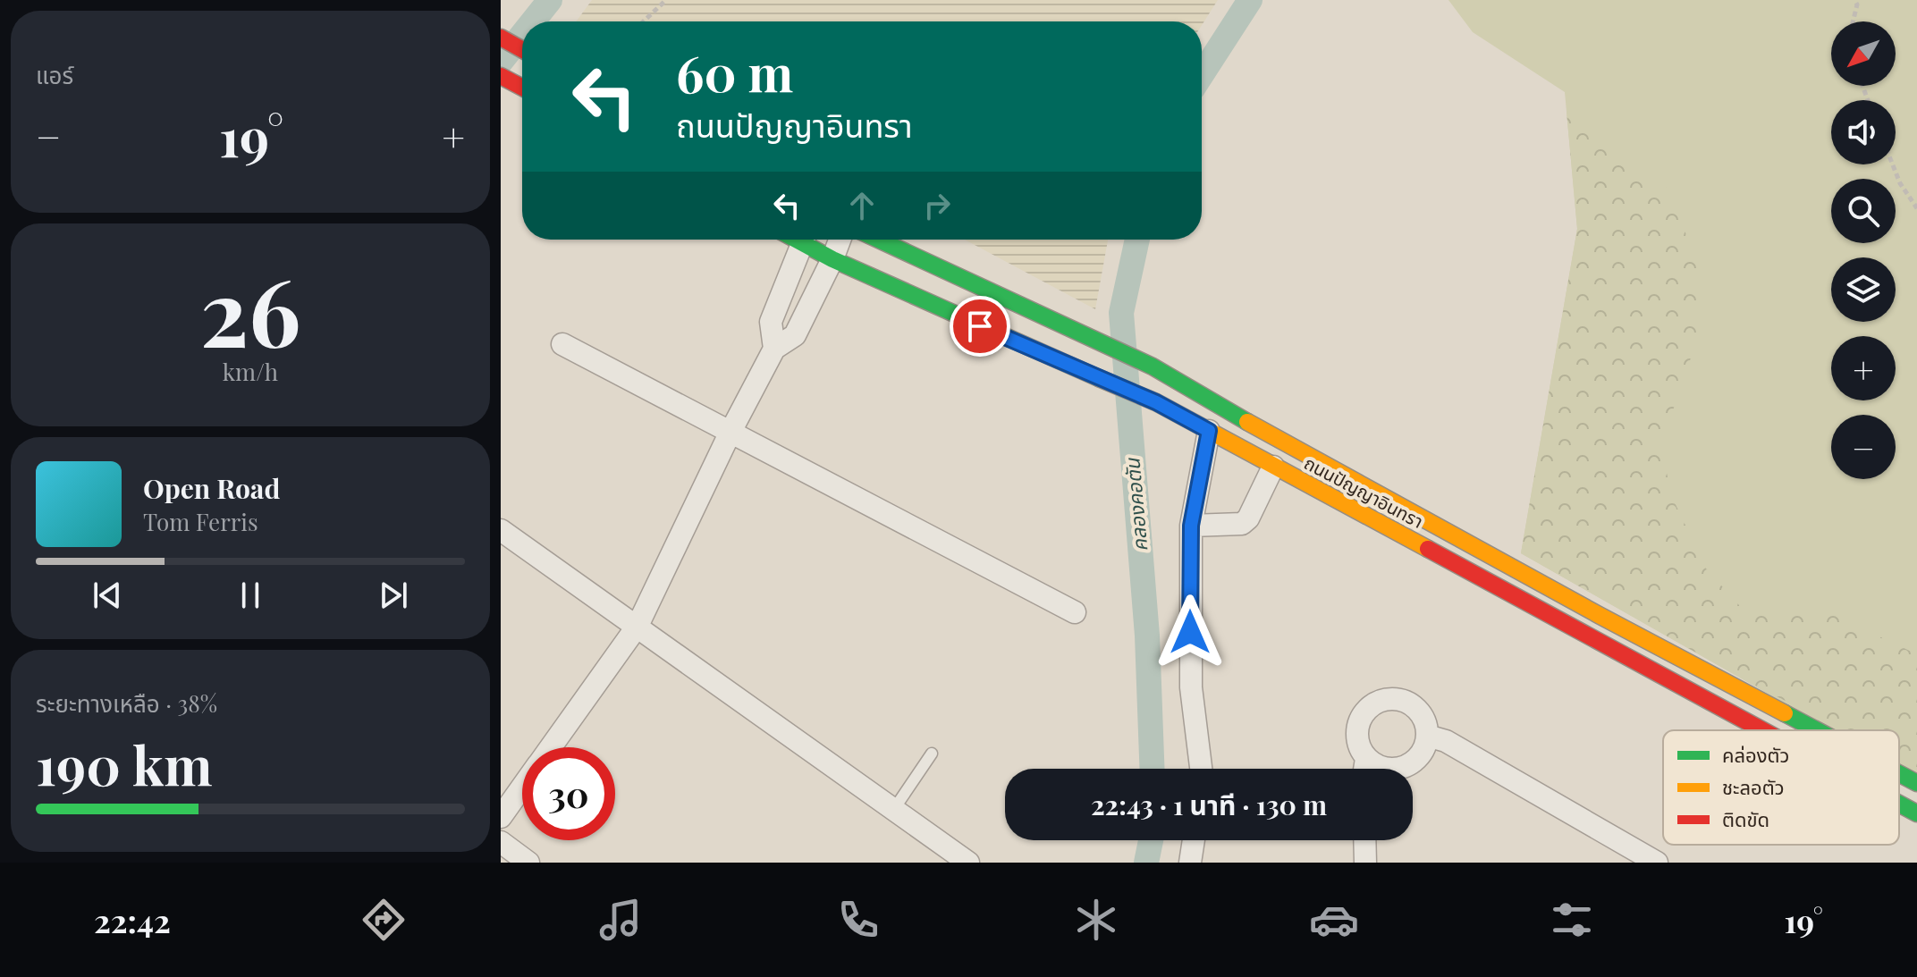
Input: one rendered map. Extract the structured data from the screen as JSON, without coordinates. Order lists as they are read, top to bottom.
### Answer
{
  "streets": {
    "main road": ["ถนนปัญญาอินทรา"]
  },
  "water": ["คลองคอตัน"],
  "legend": ["คล่องตัว", "ชะลอตัว", "ติดขัด"],
  "north": "bottom left",
  "page": {
    "tile": [
      "แอร์",
      ["26", "km/h"],
      ["ระยะทางเหลือ · 38%", "190 km"]
    ],
    "map_buttons": ["+", "−"],
    "turn": ["60 m", "ถนนปัญญาอินทรา"],
    "heat": ["−", "19°", "+"],
    "song": ["Open Road", "Tom Ferris"],
    "limit": "30",
    "trip": "22:43 · 1 นาที · 130 m",
    "tabs": ["22:42", "19°"]
  }
}
